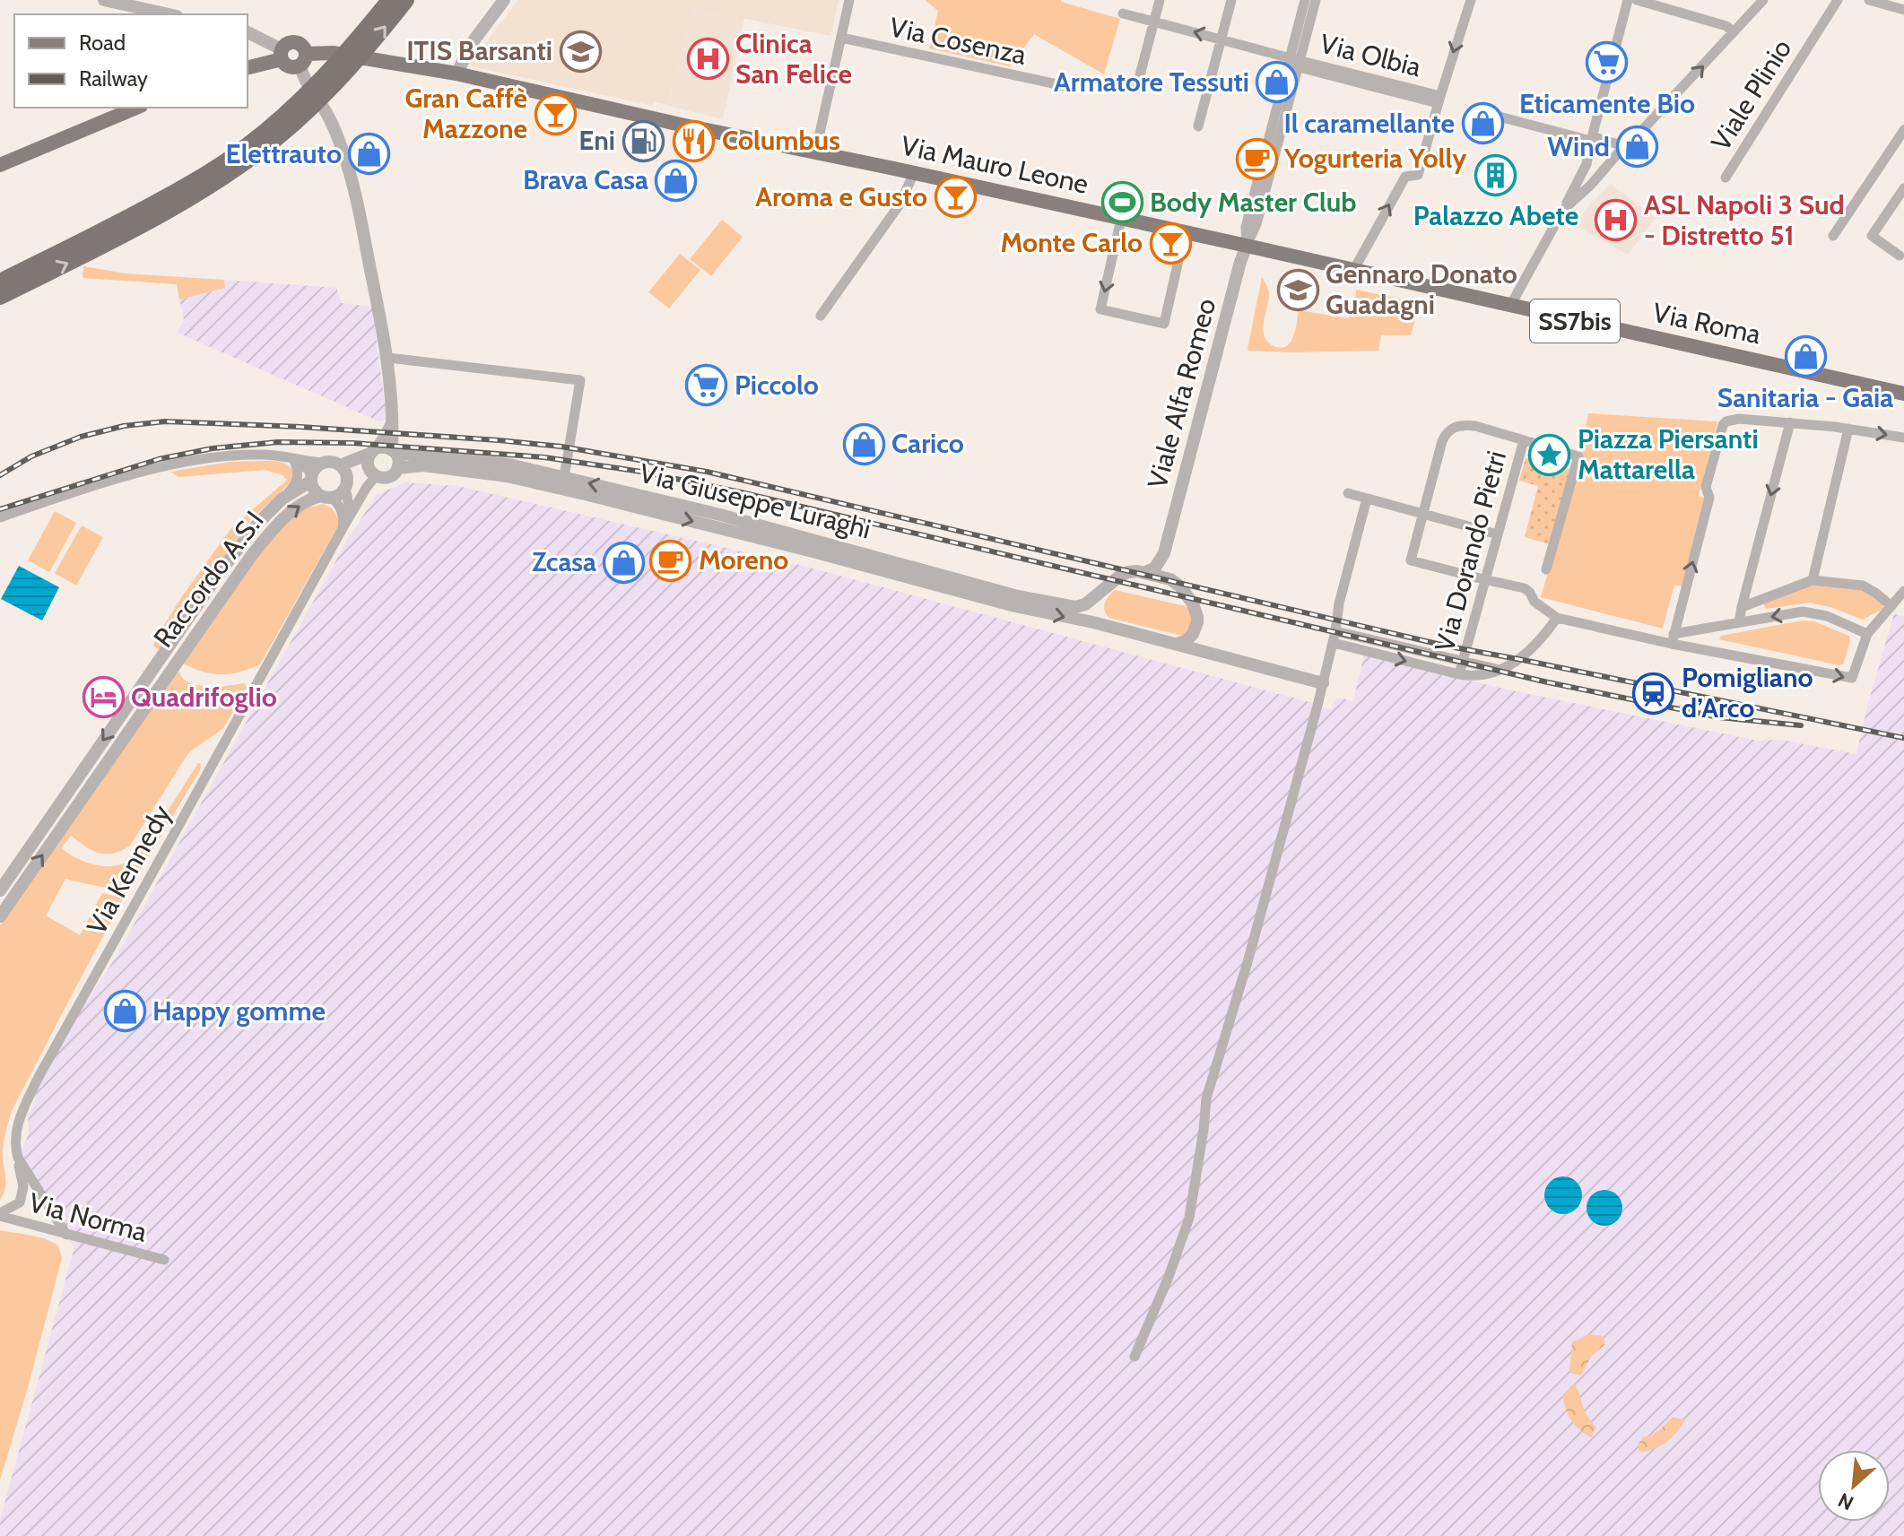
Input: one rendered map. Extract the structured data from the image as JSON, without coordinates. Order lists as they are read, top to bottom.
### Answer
{
  "streets": {
    "main road": ["Via Mauro Leone", "SS7bis", "Via Roma"],
    "street": [
      "Via Cosenza",
      "Via Olbia",
      "Viale Plinio",
      "Viale Alfa Romeo",
      "Via Giuseppe Luraghi",
      "Via Dorando Pietri",
      "Raccordo A.S.I",
      "Via Kennedy",
      "Via Norma"
    ]
  },
  "crossings": [
    ["Via Olbia", "Viale Alfa Romeo"],
    ["Via Mauro Leone", "SS7bis"],
    ["Via Mauro Leone", "Via Roma"],
    ["Via Mauro Leone", "Viale Alfa Romeo"],
    ["Via Roma", "Viale Alfa Romeo"],
    ["Via Giuseppe Luraghi", "Via Kennedy"],
    ["Via Kennedy", "Via Norma"]
  ],
  "places": {
    "school or university": ["ITIS Barsanti", "Gennaro Donato Guadagni"],
    "hospital": ["Clinica San Felice", "ASL Napoli 3 Sud - Distretto 51"],
    "supermarket": ["Eticamente Bio", "Piccolo"],
    "shop": [
      "Armatore Tessuti",
      "Il caramellante",
      "Wind",
      "Elettrauto",
      "Brava Casa",
      "Sanitaria - Gaia",
      "Carico",
      "Zcasa",
      "Happy gomme"
    ],
    "bar": ["Gran Caffè Mazzone", "Aroma e Gusto", "Monte Carlo"],
    "fuel station": ["Eni"],
    "restaurant": ["Columbus"],
    "cafe": ["Yogurteria Yolly", "Moreno"],
    "building": ["Palazzo Abete"],
    "sports": ["Body Master Club"],
    "place": ["Piazza Piersanti Mattarella"],
    "station": ["Pomigliano d’Arco"],
    "hotel": ["Quadrifoglio"]
  },
  "legend": ["Road", "Railway"],
  "north": "bottom left"
}
